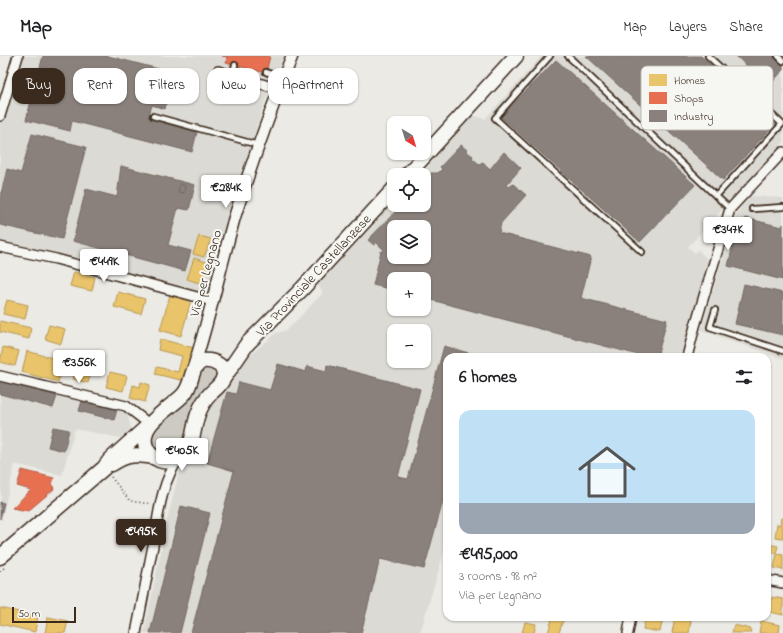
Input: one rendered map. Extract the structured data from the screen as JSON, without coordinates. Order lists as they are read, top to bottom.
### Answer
{
  "streets": {
    "main road": ["Via Provinciale Castellanzese"],
    "street": ["Via per Legnano"]
  },
  "crossings": [
    ["Via per Legnano", "Via Provinciale Castellanzese"]
  ],
  "legend": ["Homes", "Shops", "Industry"],
  "scale_bar": "50 m",
  "north": "bottom right",
  "page": {
    "header": "Map",
    "nav": ["Map", "Layers", "Share"],
    "chip": [
      "Buy",
      "Rent",
      "Filters",
      "New",
      "Apartment"
    ],
    "map_buttons": ["+", "−"],
    "price": [
      "€284K",
      "€347K",
      "€449K",
      "€356K",
      "€405K",
      "€495K"
    ],
    "heading": "6 homes",
    "list": [
      {
        "name": "€495,000",
        "note": "3 rooms · 98 m² · Via per Legnano"
      }
    ],
    "scale": "50 m"
  }
}
